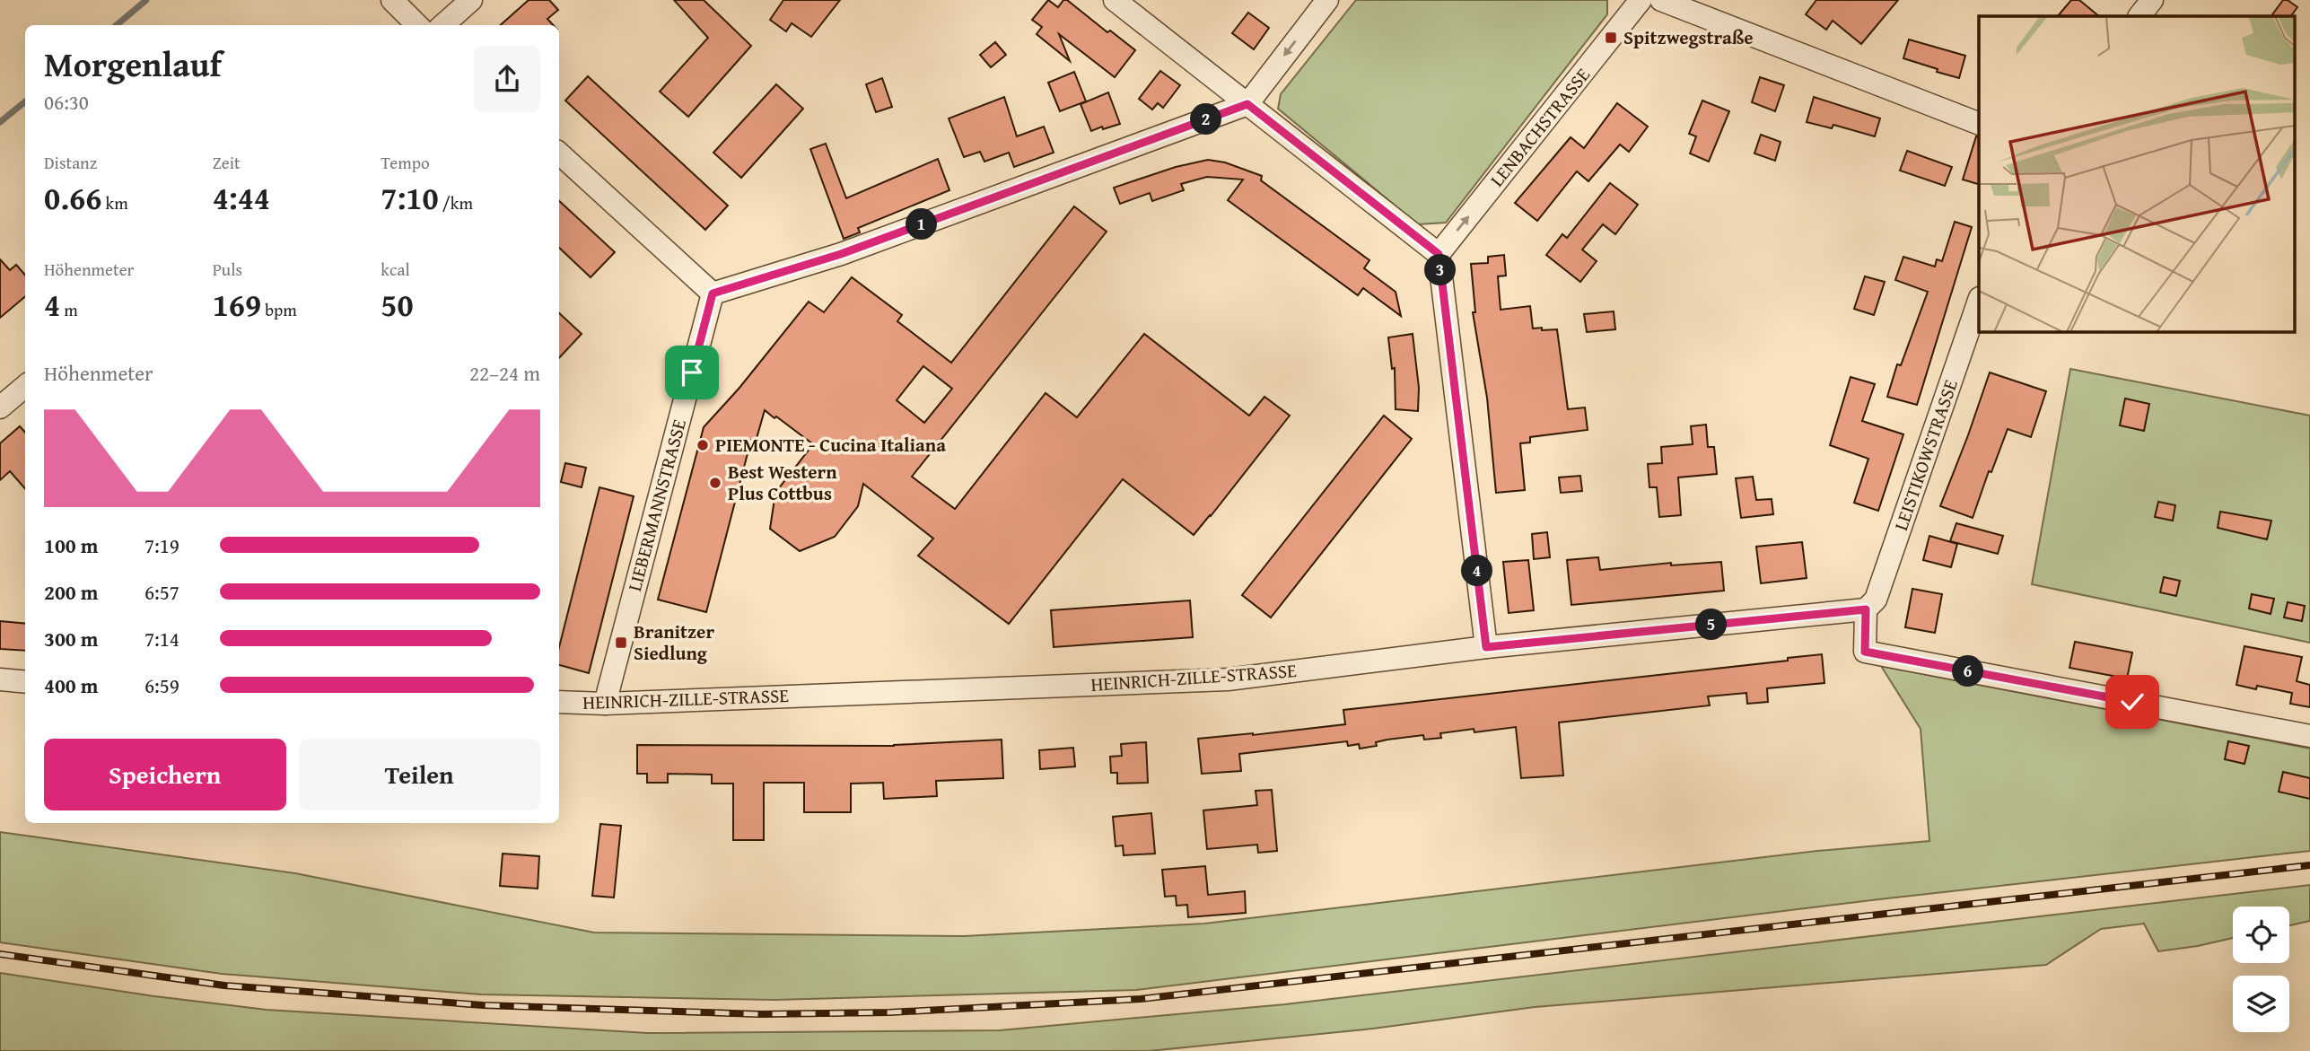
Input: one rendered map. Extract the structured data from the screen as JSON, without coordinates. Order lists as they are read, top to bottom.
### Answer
{
  "streets": {
    "street": [
      "LENBACHSTRASSE",
      "LEISTIKOWSTRASSE",
      "LIEBERMANNSTRASSE",
      "HEINRICH-ZILLE-STRASSE"
    ]
  },
  "crossings": [
    ["LEISTIKOWSTRASSE", "HEINRICH-ZILLE-STRASSE"],
    ["LIEBERMANNSTRASSE", "HEINRICH-ZILLE-STRASSE"]
  ],
  "one_way": ["LENBACHSTRASSE"],
  "places": {
    "transit": ["Spitzwegstraße", "Branitzer Siedlung"],
    "other": ["PIEMONTE - Cucina Italiana", "Best Western Plus Cottbus"]
  },
  "page": {
    "heading": ["Morgenlauf", "06:30"],
    "pins": [
      "2",
      "1",
      "3",
      "4",
      "5",
      "6"
    ],
    "stats": [
      ["Distanz", "0.66 km"],
      ["Zeit", "4:44"],
      ["Tempo", "7:10 /km"],
      ["Höhenmeter", "4 m"],
      ["Puls", "169 bpm"],
      ["kcal", "50"]
    ],
    "chart": ["Höhenmeter", "22–24 m"],
    "list": [
      {
        "name": "100 m",
        "note": "7:19"
      },
      {
        "name": "200 m",
        "note": "6:57"
      },
      {
        "name": "300 m",
        "note": "7:14"
      },
      {
        "name": "400 m",
        "note": "6:59"
      }
    ],
    "buttons": ["Speichern", "Teilen"]
  }
}
